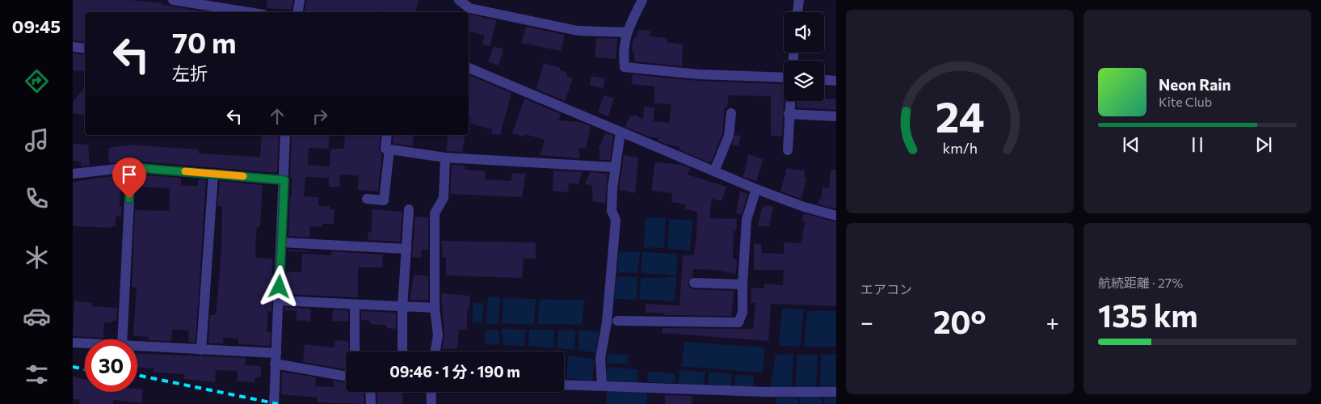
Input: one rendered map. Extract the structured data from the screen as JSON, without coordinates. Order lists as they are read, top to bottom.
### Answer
{
  "page": {
    "tabs": "09:45",
    "turn": ["70 m", "左折"],
    "song": ["Neon Rain", "Kite Club"],
    "tile": [
      "エアコン",
      ["航続距離 · 27%", "135 km"]
    ],
    "heat": ["−", "20°", "+"],
    "limit": "30",
    "trip": "09:46 · 1 分 · 190 m",
    "gauge": ["24", "km/h"]
  }
}
